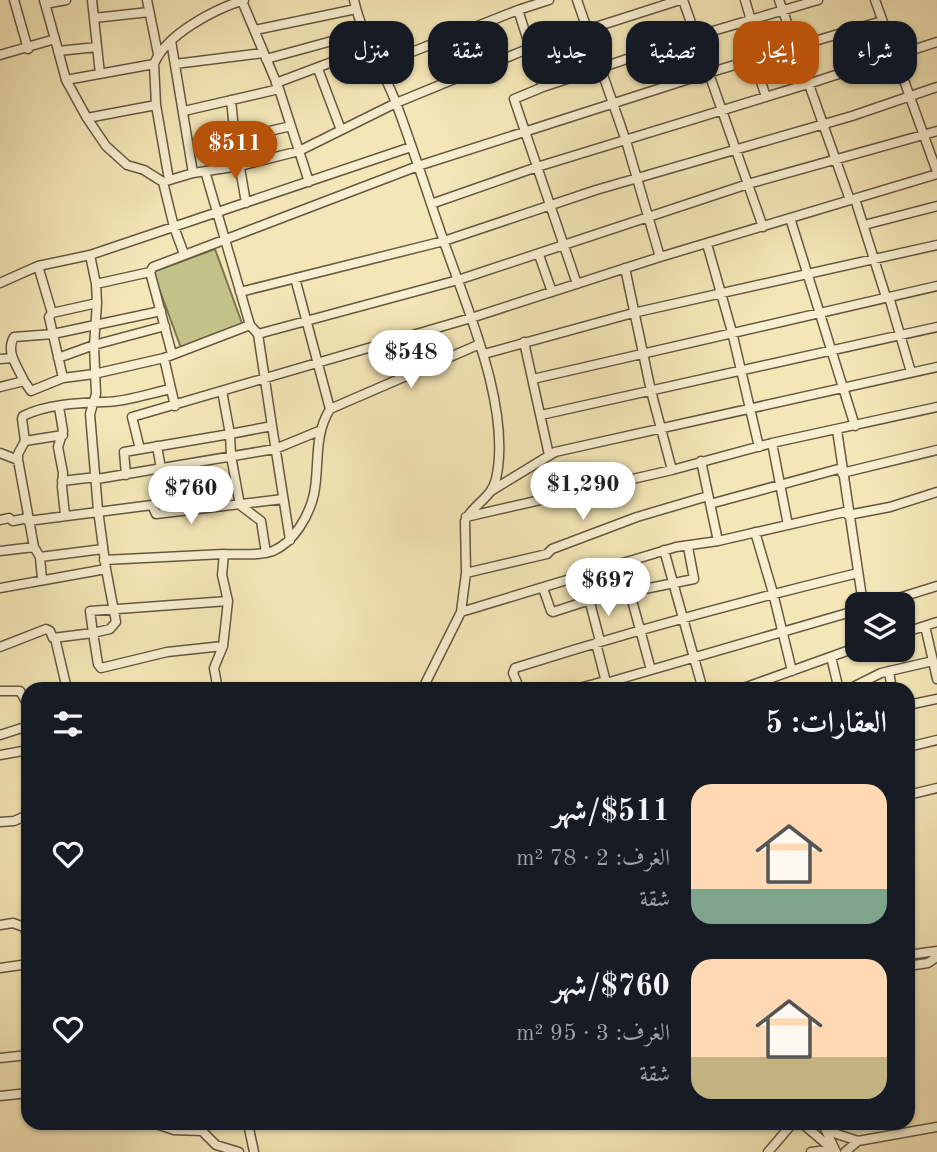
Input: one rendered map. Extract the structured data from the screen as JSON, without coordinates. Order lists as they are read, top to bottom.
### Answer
{
  "page": {
    "chip": [
      "شراء",
      "إيجار",
      "تصفية",
      "جديد",
      "شقة",
      "منزل"
    ],
    "price": [
      "$511",
      "$548",
      "$1,290",
      "$760",
      "$697"
    ],
    "heading": "العقارات: 5",
    "list": [
      {
        "name": "$511/شهر",
        "note": "الغرف: 2 · 78 m² · شقة"
      },
      {
        "name": "$760/شهر",
        "note": "الغرف: 3 · 95 m² · شقة"
      }
    ]
  }
}
